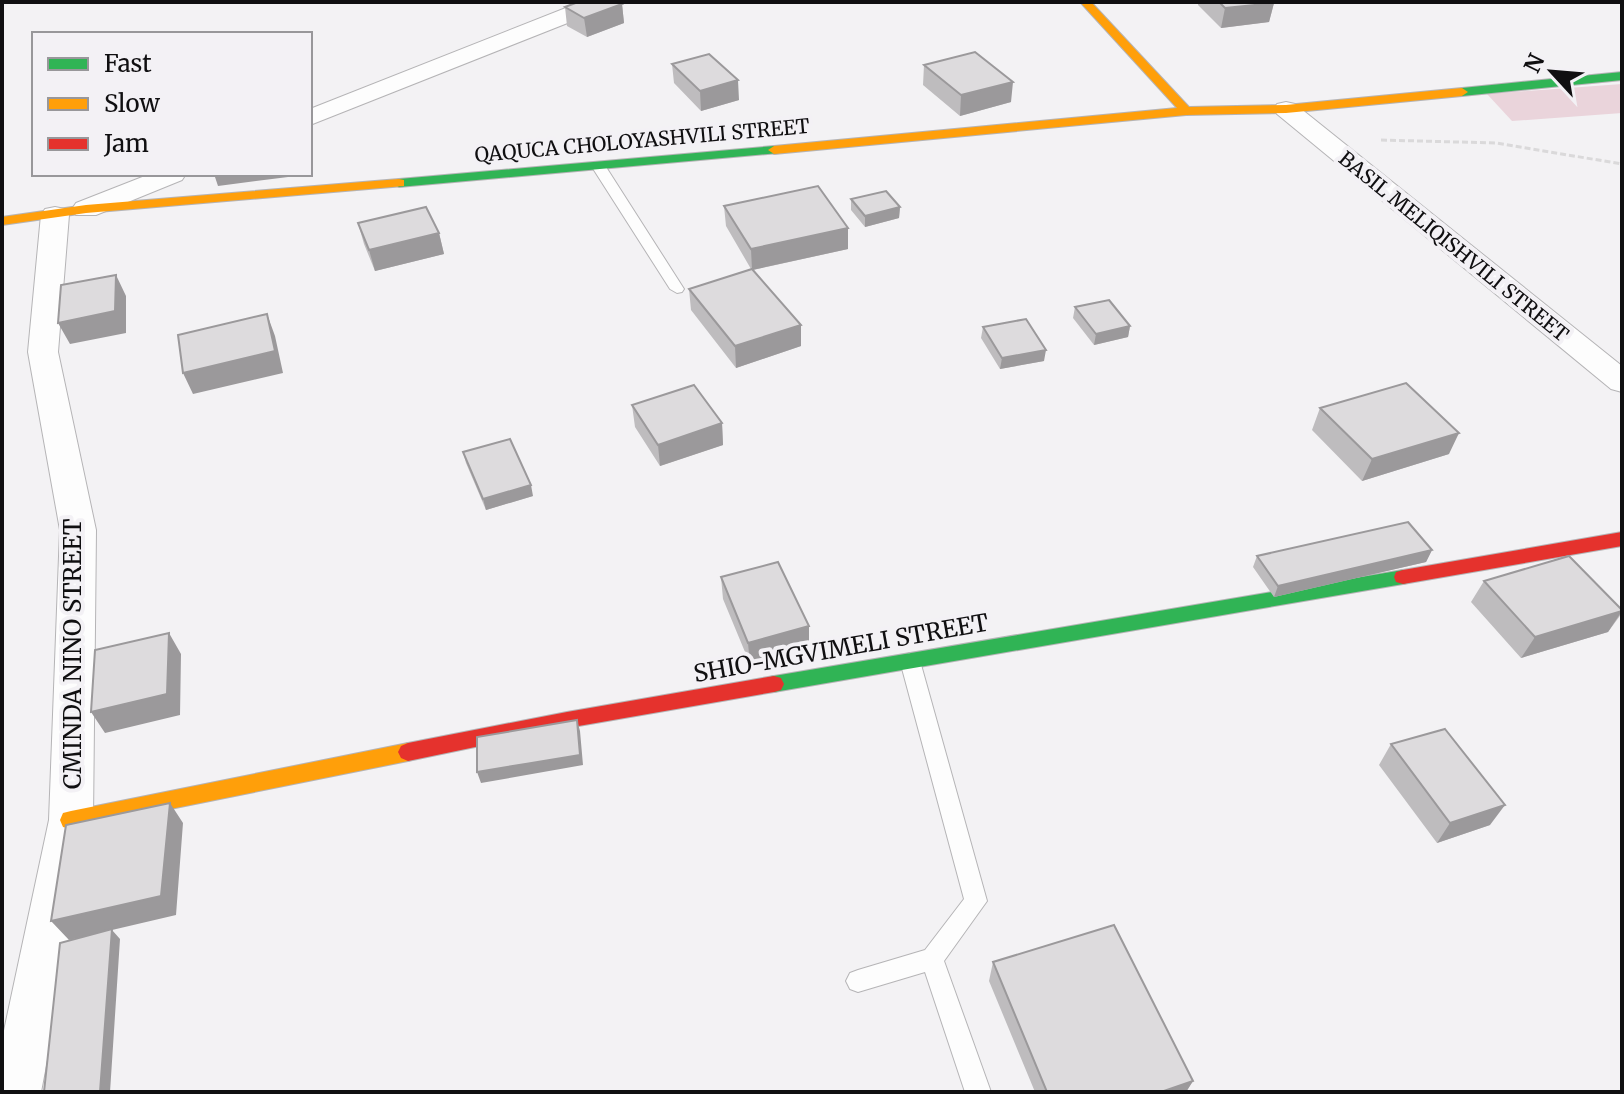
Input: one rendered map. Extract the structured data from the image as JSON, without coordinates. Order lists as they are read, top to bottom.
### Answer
{
  "streets": {
    "street": [
      "QAQUCA CHOLOYASHVILI STREET",
      "BASIL MELIQISHVILI STREET",
      "SHIO-MGVIMELI STREET",
      "CMINDA NINO STREET"
    ]
  },
  "crossings": [
    ["QAQUCA CHOLOYASHVILI STREET", "BASIL MELIQISHVILI STREET"],
    ["QAQUCA CHOLOYASHVILI STREET", "CMINDA NINO STREET"],
    ["SHIO-MGVIMELI STREET", "CMINDA NINO STREET"]
  ],
  "legend": ["Fast", "Slow", "Jam"],
  "north": "top left"
}
